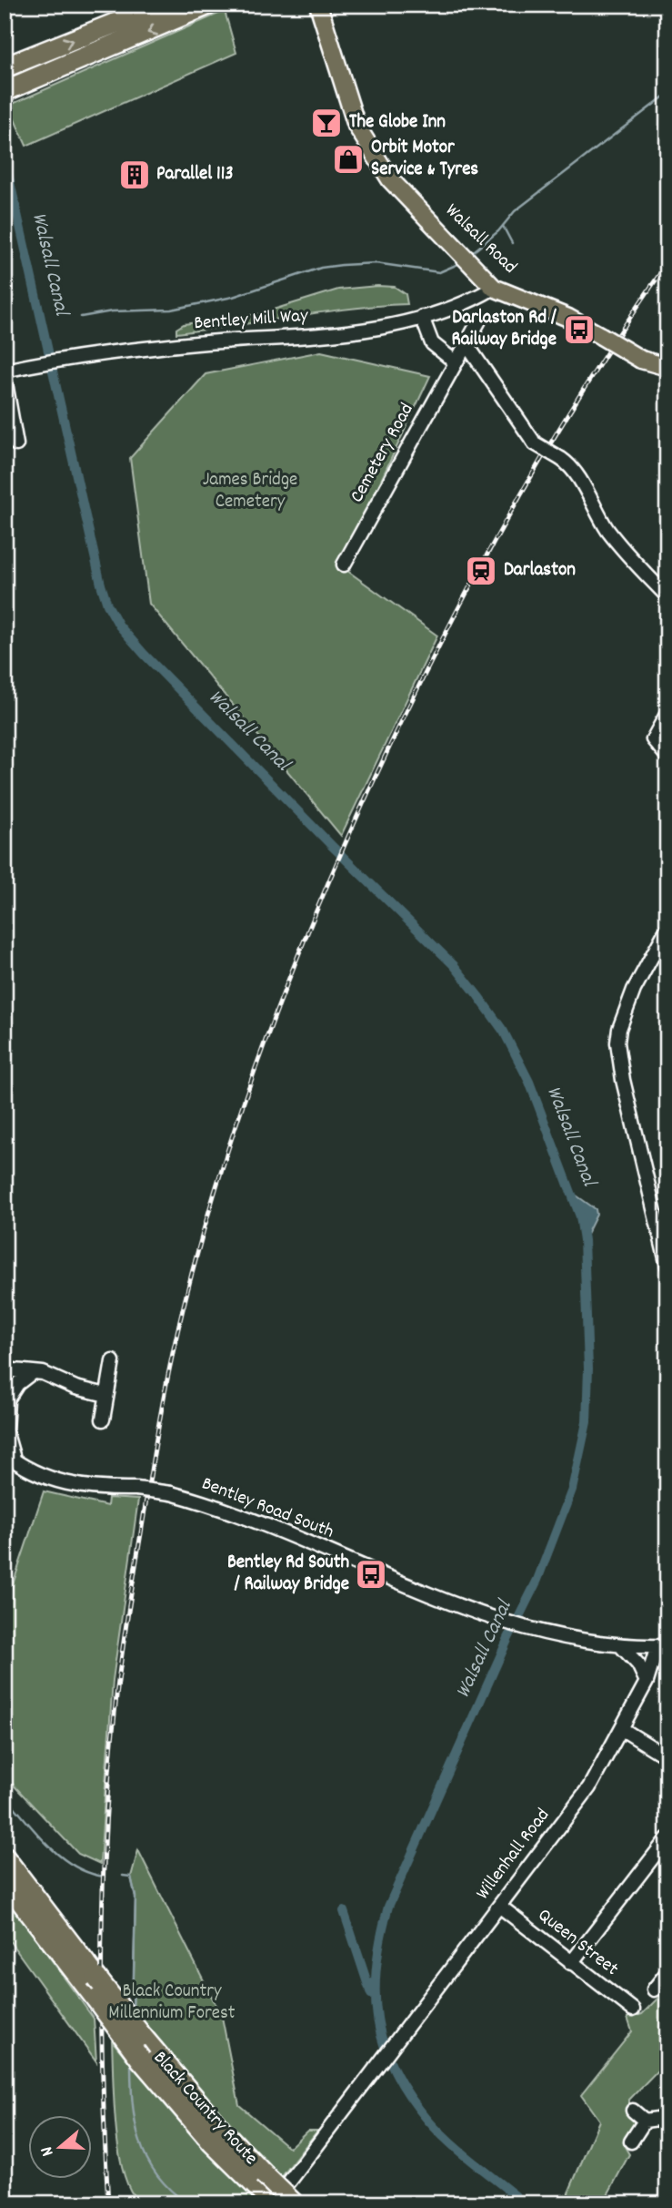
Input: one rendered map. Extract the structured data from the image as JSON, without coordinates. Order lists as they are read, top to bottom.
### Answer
{
  "streets": {
    "highway": ["Black Country Route"],
    "main road": ["Walsall Road"],
    "street": [
      "Bentley Mill Way",
      "Cemetery Road",
      "Bentley Road South",
      "Willenhall Road",
      "Queen Street"
    ]
  },
  "crossings": [
    ["Walsall Road", "Bentley Mill Way"],
    ["Willenhall Road", "Queen Street"],
    ["Willenhall Road", "Black Country Route"]
  ],
  "water": ["Walsall Canal"],
  "parks": ["James Bridge Cemetery", "Black Country Millennium Forest"],
  "places": {
    "bar": ["The Globe Inn"],
    "shop": ["Orbit Motor Service & Tyres"],
    "building": ["Parallel 113"],
    "bus stop": ["Darlaston Rd / Railway Bridge", "Bentley Rd South / Railway Bridge"],
    "station": ["Darlaston"]
  },
  "north": "left"
}
